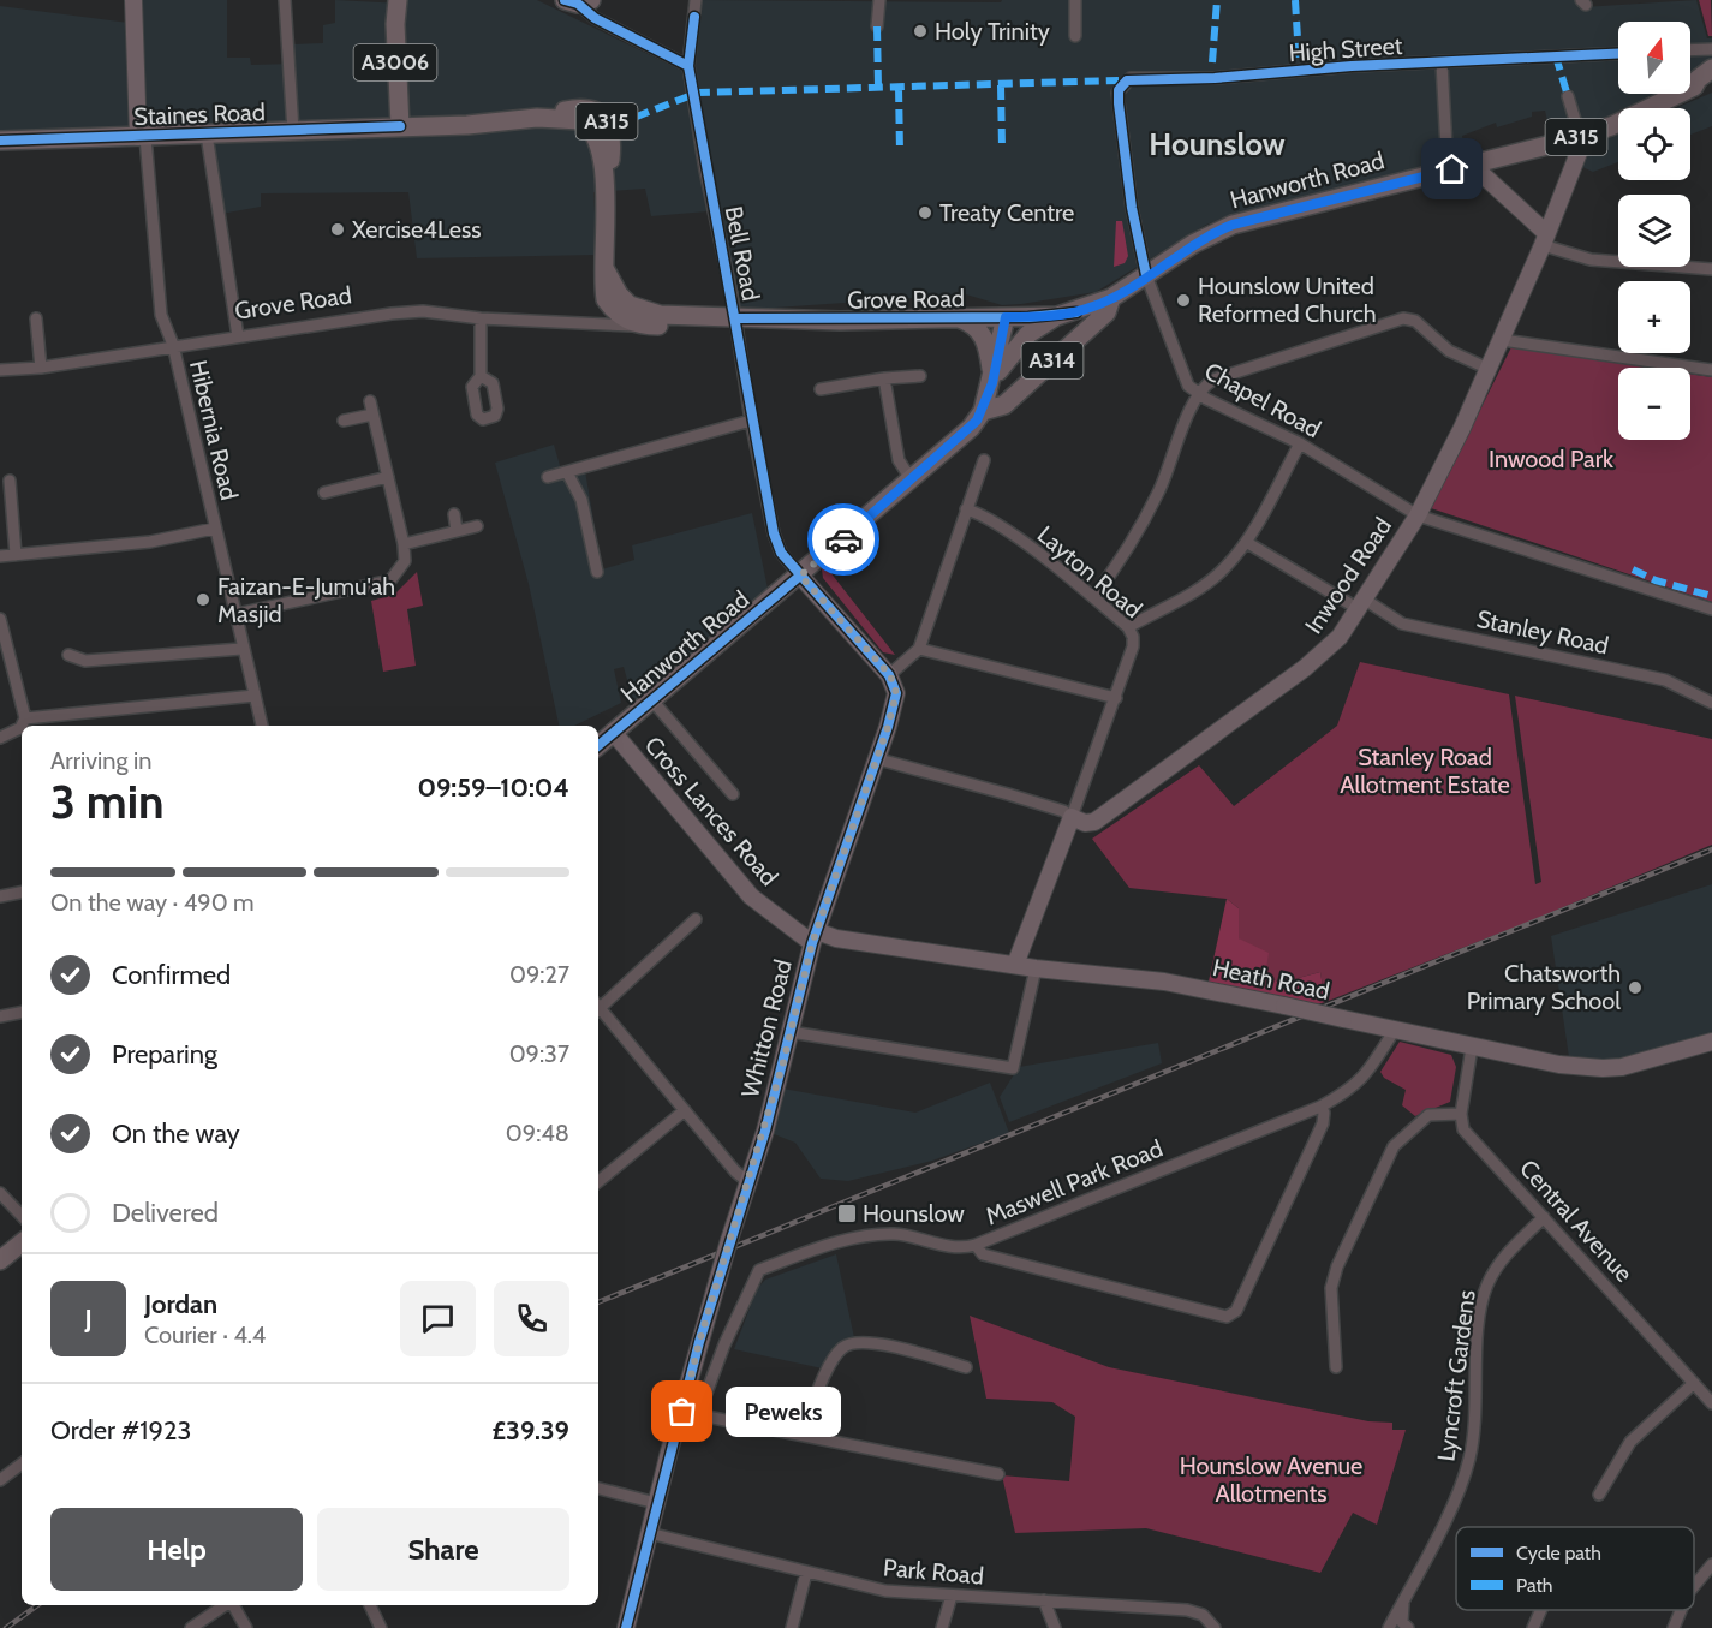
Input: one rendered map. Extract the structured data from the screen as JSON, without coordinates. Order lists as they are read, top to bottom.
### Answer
{
  "streets": {
    "main road": [
      "A3006",
      "Staines Road",
      "A315",
      "Hanworth Road",
      "Grove Road",
      "A314"
    ],
    "street": [
      "High Street",
      "Bell Road",
      "Chapel Road",
      "Hibernia Road",
      "Layton Road",
      "Inwood Road",
      "Stanley Road",
      "Cross Lances Road",
      "Heath Road",
      "Whitton Road",
      "Maswell Park Road",
      "Central Avenue",
      "Lyncroft Gardens",
      "Park Road"
    ]
  },
  "crossings": [
    ["High Street", "Hanworth Road"],
    ["High Street", "Chapel Road"],
    ["A3006", "Staines Road"],
    ["Staines Road", "A315"],
    ["Staines Road", "Hibernia Road"],
    ["A315", "Bell Road"],
    ["A315", "Grove Road"],
    ["Hanworth Road", "Bell Road"],
    ["Hanworth Road", "Grove Road"],
    ["Hanworth Road", "Chapel Road"],
    ["Hanworth Road", "Inwood Road"],
    ["Hanworth Road", "Cross Lances Road"],
    ["Bell Road", "Grove Road"],
    ["Grove Road", "Hibernia Road"],
    ["Chapel Road", "Inwood Road"],
    ["Layton Road", "Inwood Road"],
    ["Inwood Road", "Stanley Road"],
    ["Cross Lances Road", "Heath Road"],
    ["Cross Lances Road", "Whitton Road"],
    ["Heath Road", "Whitton Road"],
    ["Heath Road", "Maswell Park Road"],
    ["Whitton Road", "Maswell Park Road"],
    ["Whitton Road", "Park Road"],
    ["Central Avenue", "Lyncroft Gardens"]
  ],
  "districts": ["Hounslow"],
  "parks": ["Inwood Park", "Stanley Road Allotment Estate", "Hounslow Avenue Allotments"],
  "places": {
    "other": [
      "Holy Trinity",
      "Treaty Centre",
      "Xercise4Less",
      "Hounslow United Reformed Church",
      "Faizan-E-Jumu'ah Masjid",
      "Chatsworth Primary School",
      "Peweks"
    ],
    "transit": ["Hounslow"]
  },
  "legend": ["Cycle path", "Path"],
  "north": "top",
  "page": {
    "map_buttons": ["+", "−"],
    "heading": ["3 min", "Arriving in", "09:59–10:04"],
    "panel": [
      "Jordan",
      "Courier · 4.4",
      "Order #1923",
      "£39.39"
    ],
    "bar": "On the way · 490 m",
    "list": [
      ["Confirmed", "09:27"],
      ["Preparing", "09:37"],
      ["On the way", "09:48"],
      "Delivered"
    ],
    "round": "J",
    "bubble": "Peweks",
    "buttons": ["Help", "Share"]
  }
}
